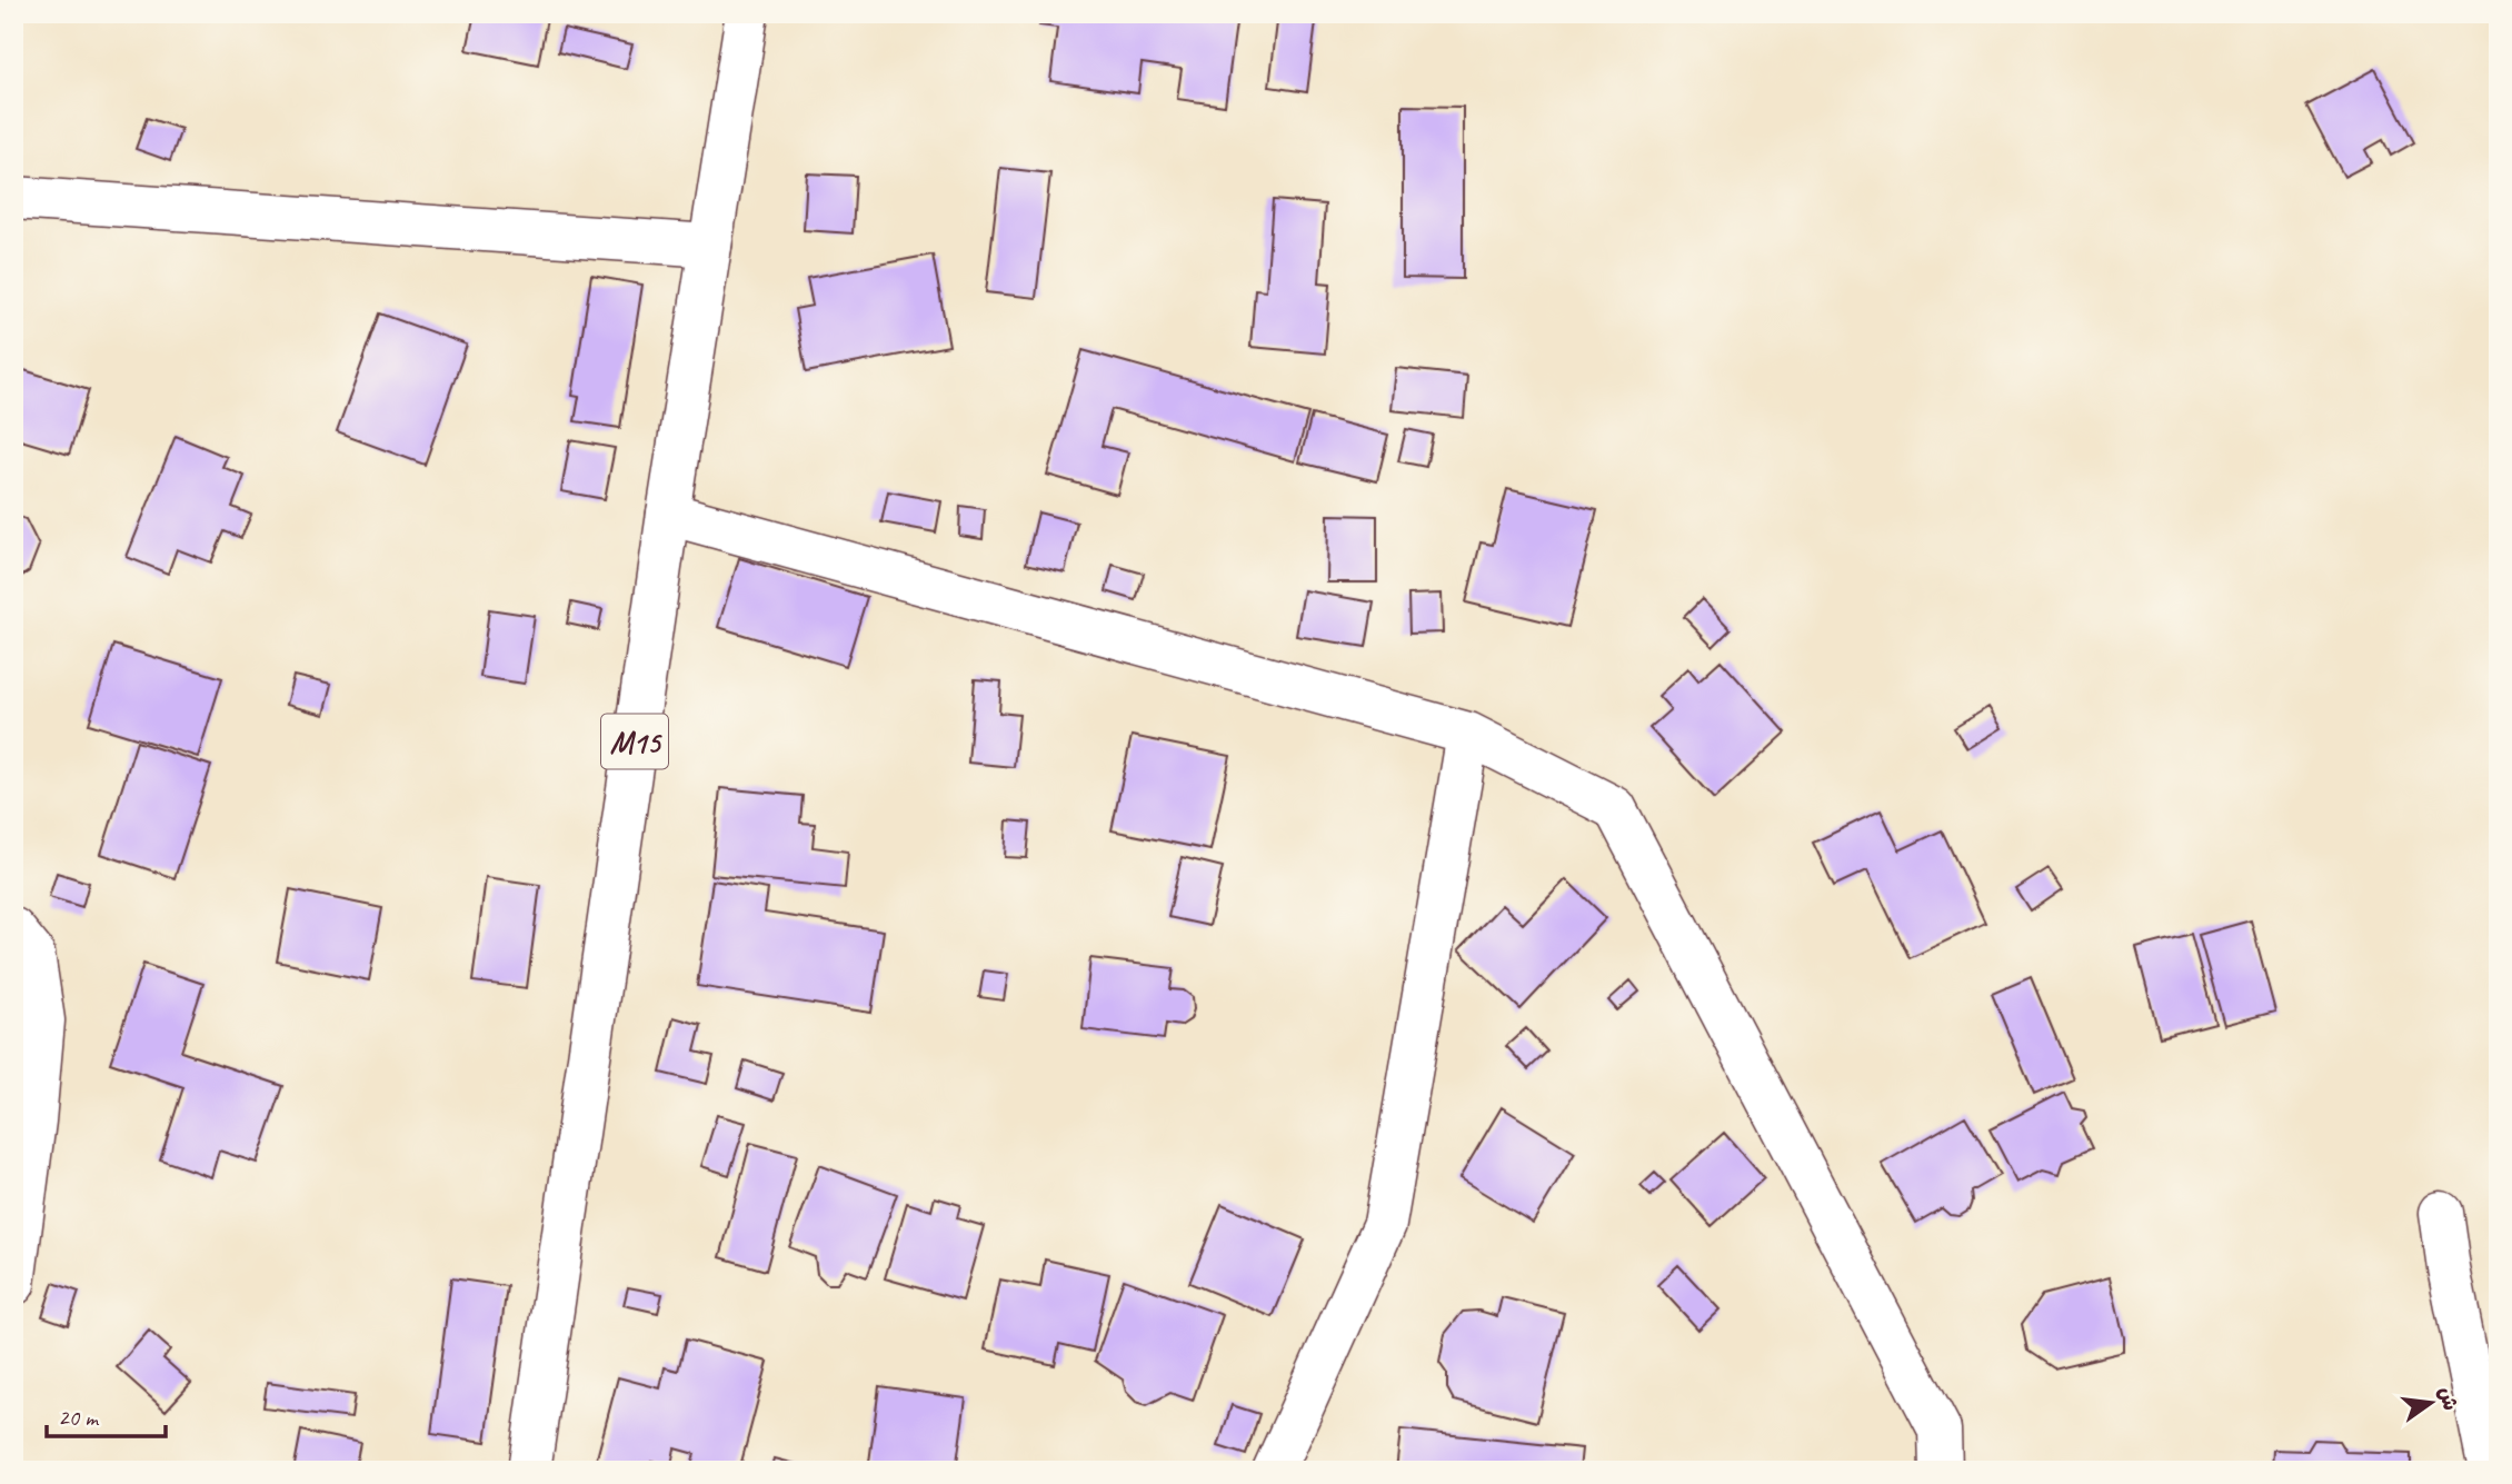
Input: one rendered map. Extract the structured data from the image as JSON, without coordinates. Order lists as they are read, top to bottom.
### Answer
{
  "streets": {
    "main road": ["M15"]
  },
  "scale_bar": "20 m",
  "north": "right"
}
